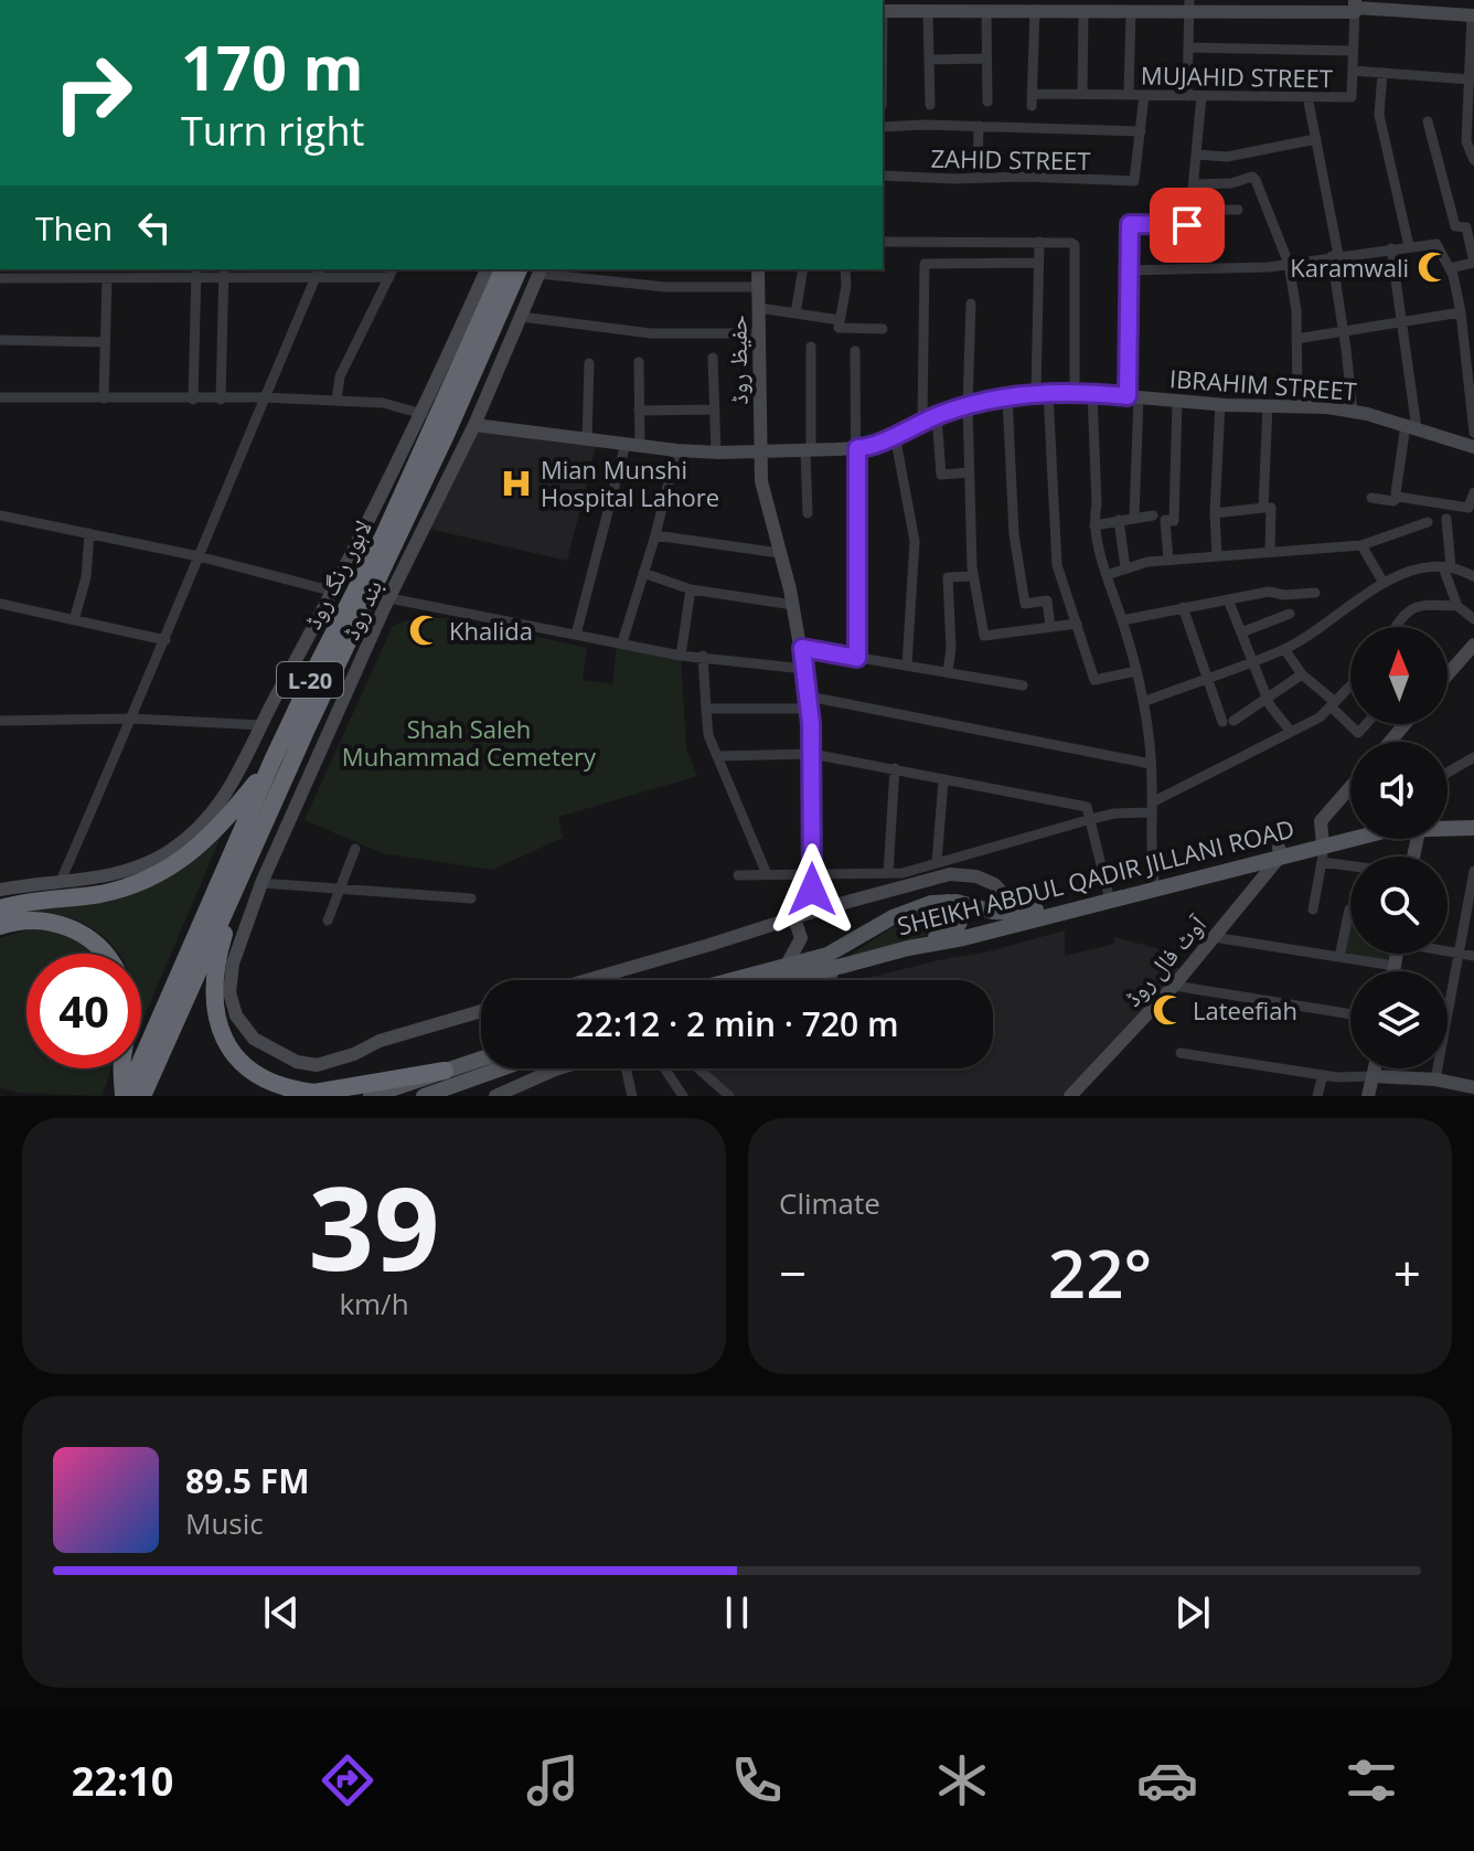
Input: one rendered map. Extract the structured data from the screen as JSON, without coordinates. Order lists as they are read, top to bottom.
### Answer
{
  "streets": {
    "highway": ["لاہور رنگ روڈ", "L-20"],
    "main road": [
      "حفیظ روڈ",
      "IBRAHIM STREET",
      "بند روڈ",
      "SHEIKH ABDUL QADIR JILLANI ROAD",
      "آوٹ فال روڈ"
    ],
    "street": ["MUJAHID STREET", "ZAHID STREET"]
  },
  "crossings": [
    ["حفیظ روڈ", "IBRAHIM STREET"],
    ["IBRAHIM STREET", "بند روڈ"],
    ["SHEIKH ABDUL QADIR JILLANI ROAD", "آوٹ فال روڈ"]
  ],
  "parks": ["Shah Saleh Muhammad Cemetery"],
  "places": {
    "mosque": ["Karamwali", "Khalida", "Lateefiah"],
    "hospital": ["Mian Munshi Hospital Lahore"]
  },
  "north": "top",
  "page": {
    "turn": ["170 m", "Turn right"],
    "then": "Then",
    "limit": "40",
    "trip": "22:12 · 2 min · 720 m",
    "tile": [
      ["39", "km/h"],
      "Climate"
    ],
    "heat": ["−", "22°", "+"],
    "song": ["89.5 FM", "Music"],
    "tabs": "22:10"
  }
}
